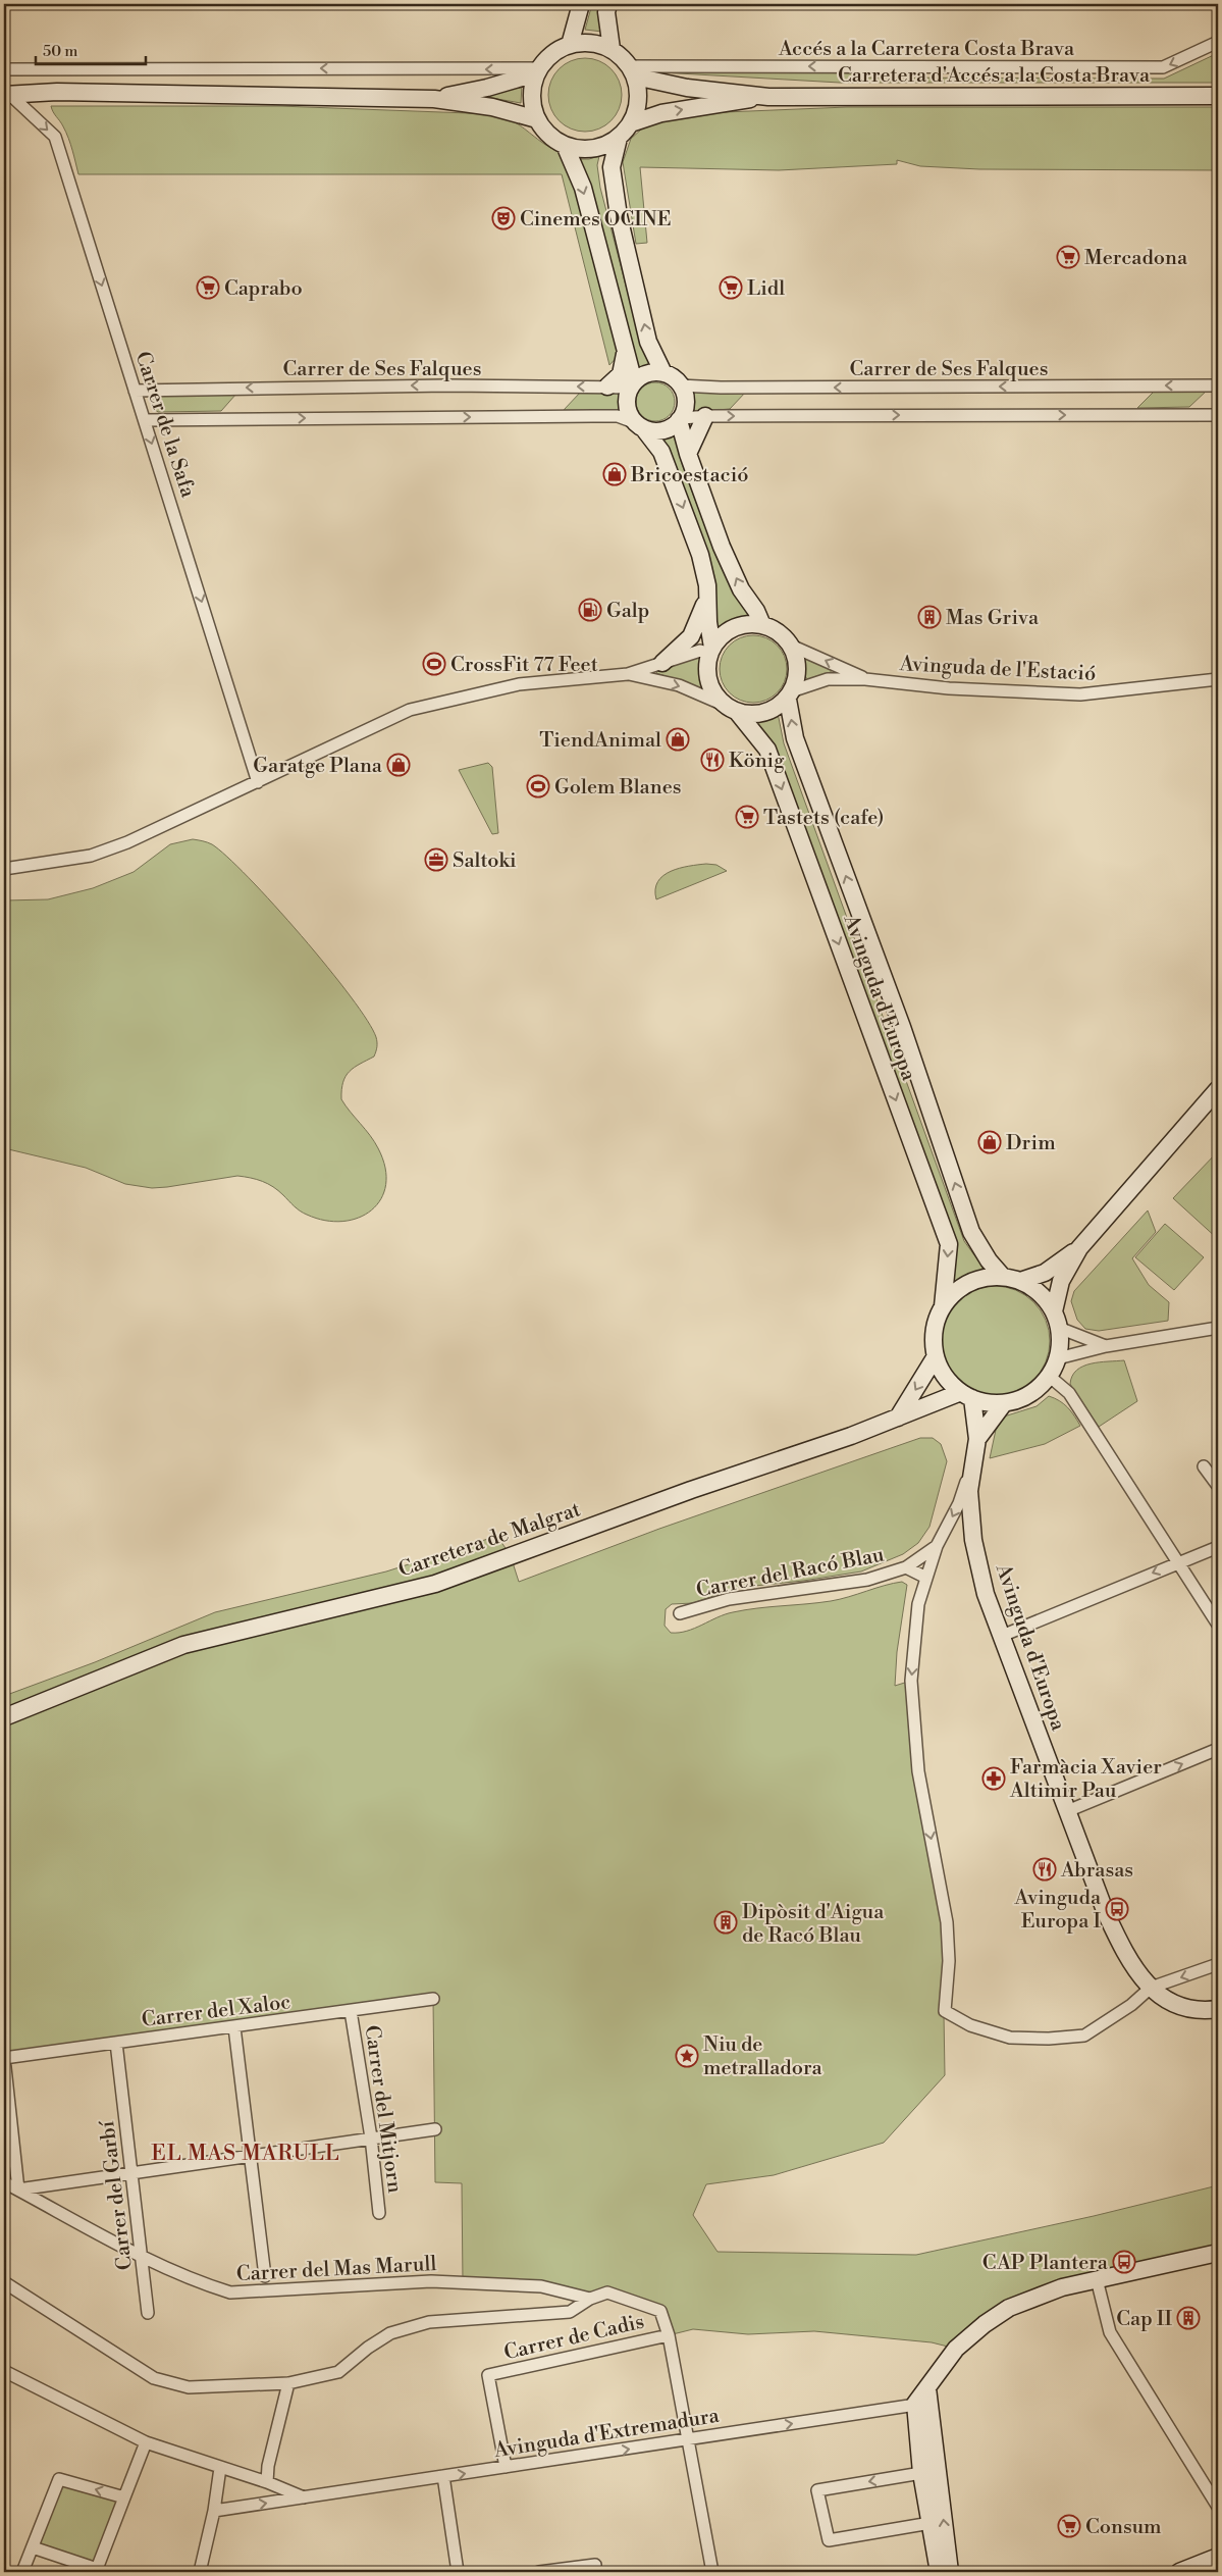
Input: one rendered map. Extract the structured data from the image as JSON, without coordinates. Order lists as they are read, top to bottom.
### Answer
{
  "streets": {
    "street": [
      "Accés a la Carretera Costa Brava",
      "Carretera d'Accés a la Costa Brava",
      "Carrer de Ses Falques",
      "Carrer de la Safa",
      "Avinguda de l'Estació",
      "Avinguda d'Europa",
      "Carretera de Malgrat",
      "Carrer del Racó Blau",
      "Carrer del Xaloc",
      "Carrer del Mitjorn",
      "Carrer del Garbí",
      "Carrer del Mas Marull",
      "Carrer de Cadis",
      "Avinguda d'Extremadura"
    ]
  },
  "crossings": [
    ["Accés a la Carretera Costa Brava", "Carretera d'Accés a la Costa Brava"],
    ["Carrer de Ses Falques", "Carrer de la Safa"],
    ["Avinguda de l'Estació", "Avinguda d'Europa"],
    ["Avinguda d'Europa", "Carretera de Malgrat"],
    ["Carrer del Xaloc", "Carrer del Mitjorn"],
    ["Carrer del Xaloc", "Carrer del Garbí"],
    ["Carrer del Garbí", "Carrer del Mas Marull"],
    ["Carrer del Mas Marull", "Carrer de Cadis"],
    ["Carrer de Cadis", "Avinguda d'Extremadura"]
  ],
  "one_way": ["Accés a la Carretera Costa Brava", "Carrer de la Safa", "Avinguda d'Extremadura"],
  "districts": ["EL MAS MARULL"],
  "places": {
    "theatre": ["Cinemes OCINE"],
    "supermarket": [
      "Mercadona",
      "Caprabo",
      "Lidl",
      "Tastets (cafe)",
      "Consum"
    ],
    "shop": [
      "Bricoestació",
      "TiendAnimal",
      "Garatge Plana",
      "Drim"
    ],
    "fuel station": ["Galp"],
    "building": ["Mas Griva", "Dipòsit d'Aigua de Racó Blau", "Cap II"],
    "sports": ["CrossFit 77 Feet", "Golem Blanes"],
    "restaurant": ["König", "Abrasas"],
    "office": ["Saltoki"],
    "pharmacy": ["Farmàcia Xavier Altimir Pau"],
    "bus stop": ["Avinguda Europa I", "CAP Plantera"],
    "place": ["Niu de metralladora"]
  },
  "scale_bar": "50 m"
}
